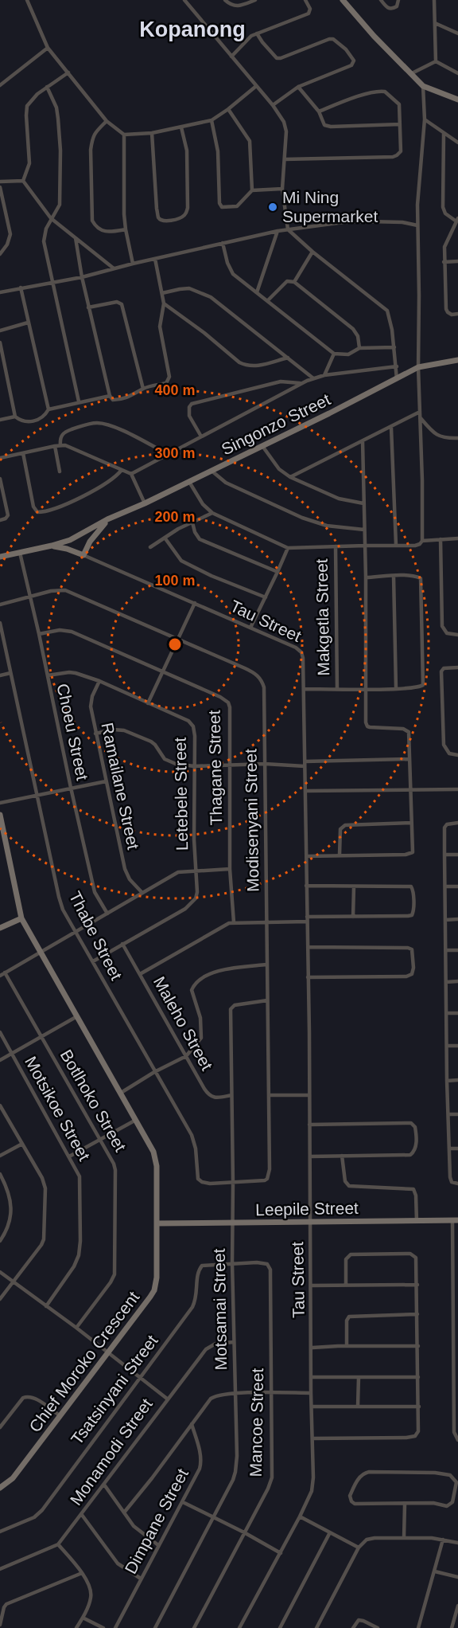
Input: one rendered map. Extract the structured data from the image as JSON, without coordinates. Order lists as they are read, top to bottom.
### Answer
{
  "streets": {
    "street": [
      "Singonzo Street",
      "Makgetla Street",
      "Tau Street",
      "Choeu Street",
      "Thagane Street",
      "Ramailane Street",
      "Letebele Street",
      "Modisenyani Street",
      "Thabe Street",
      "Maleho Street",
      "Botlhoko Street",
      "Motsikoe Street",
      "Leepile Street",
      "Motsamai Street",
      "Chief Moroko Crescent",
      "Tsatsinyani Street",
      "Mancoe Street",
      "Monamodi Street",
      "Dimpane Street"
    ]
  },
  "crossings": [
    ["Singonzo Street", "Tau Street"],
    ["Singonzo Street", "Choeu Street"],
    ["Tau Street", "Leepile Street"],
    ["Choeu Street", "Thagane Street"],
    ["Choeu Street", "Letebele Street"],
    ["Choeu Street", "Modisenyani Street"],
    ["Ramailane Street", "Letebele Street"],
    ["Letebele Street", "Thabe Street"],
    ["Letebele Street", "Maleho Street"],
    ["Modisenyani Street", "Thabe Street"],
    ["Modisenyani Street", "Motsamai Street"],
    ["Thabe Street", "Motsamai Street"],
    ["Maleho Street", "Motsamai Street"],
    ["Leepile Street", "Motsamai Street"],
    ["Leepile Street", "Chief Moroko Crescent"],
    ["Motsamai Street", "Tsatsinyani Street"],
    ["Motsamai Street", "Mancoe Street"],
    ["Motsamai Street", "Monamodi Street"],
    ["Tsatsinyani Street", "Mancoe Street"]
  ],
  "districts": ["Kopanong"],
  "places": ["Mi Ning Supermarket"],
  "rings": [
    "400 m",
    "300 m",
    "200 m",
    "100 m"
  ]
}
